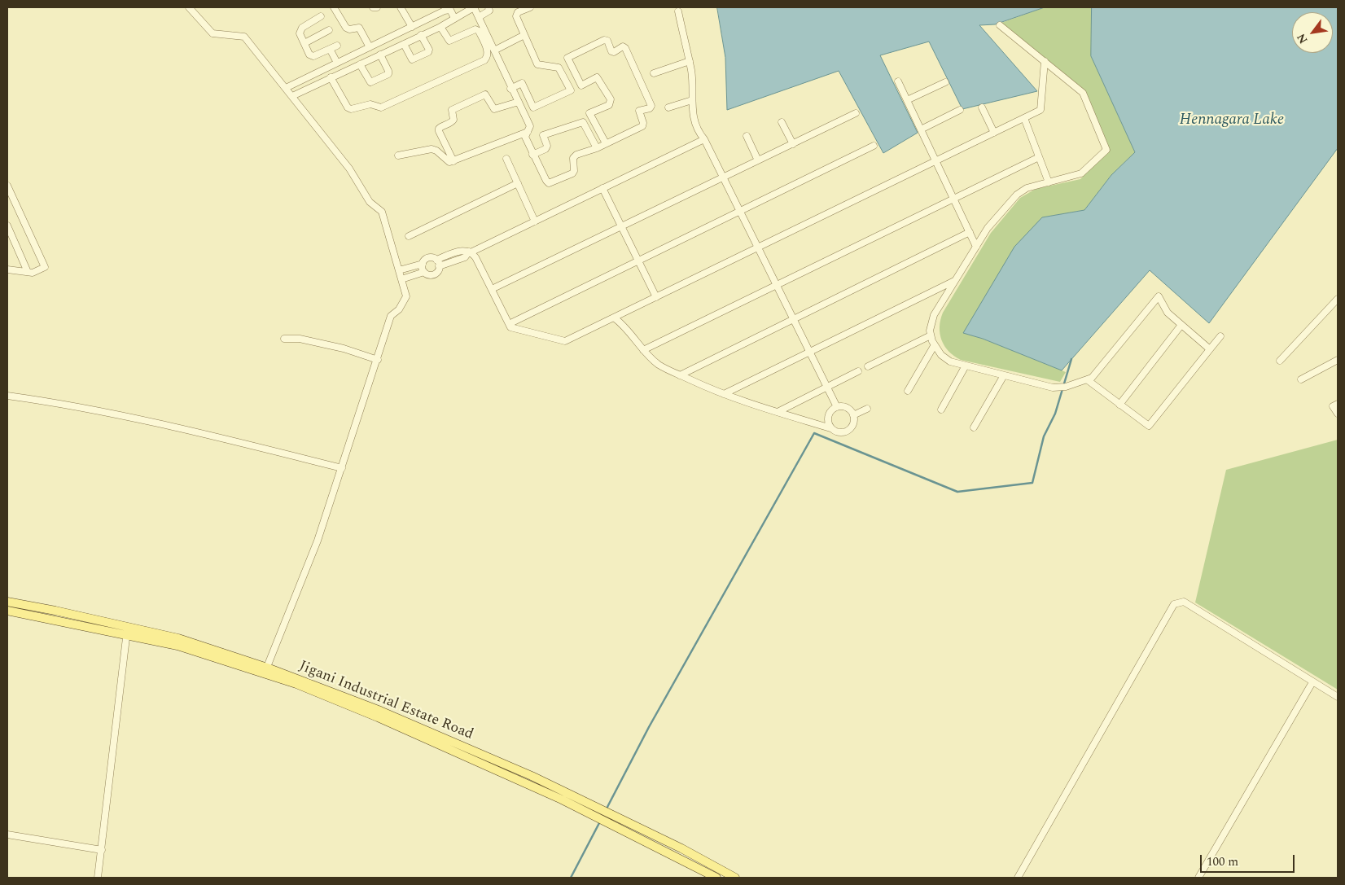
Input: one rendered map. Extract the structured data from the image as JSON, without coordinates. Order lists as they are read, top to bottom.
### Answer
{
  "streets": {
    "main road": ["Jigani Industrial Estate Road"]
  },
  "water": ["Hennagara Lake"],
  "scale_bar": "100 m",
  "north": "bottom left"
}
